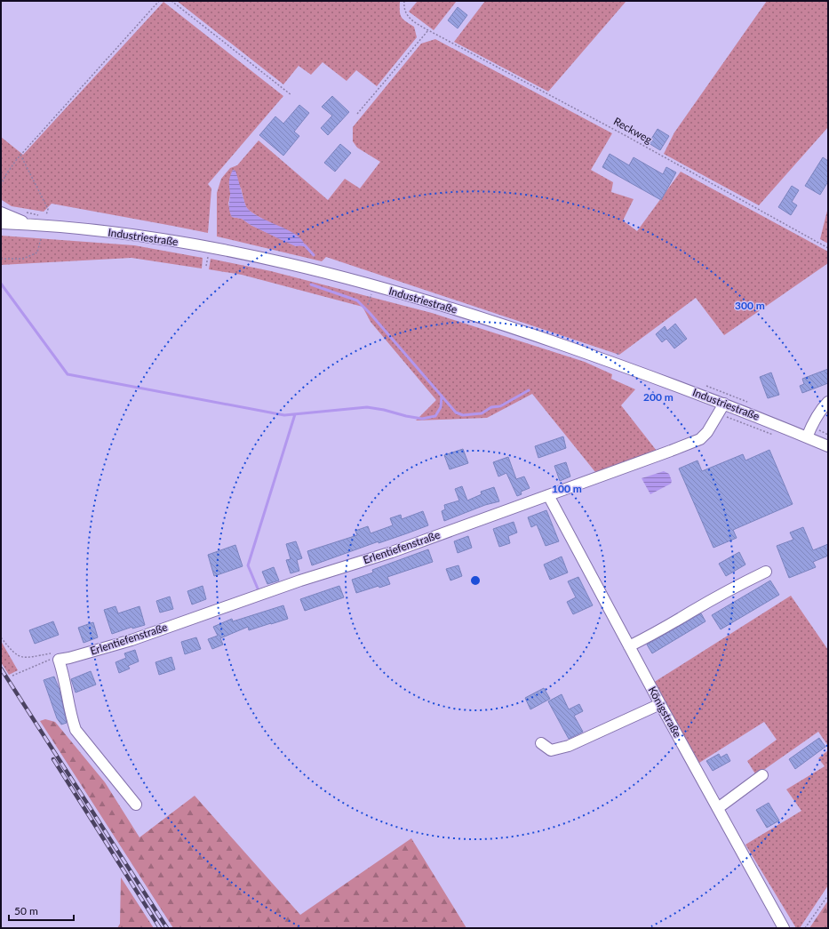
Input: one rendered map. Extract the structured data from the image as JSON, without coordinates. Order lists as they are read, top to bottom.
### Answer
{
  "streets": {
    "street": ["Industriestraße", "Erlentiefenstraße", "Königstraße"],
    "path": ["Reckweg"]
  },
  "crossings": [
    ["Industriestraße", "Erlentiefenstraße"],
    ["Erlentiefenstraße", "Königstraße"]
  ],
  "scale_bar": "50 m",
  "rings": ["300 m", "200 m", "100 m"]
}
